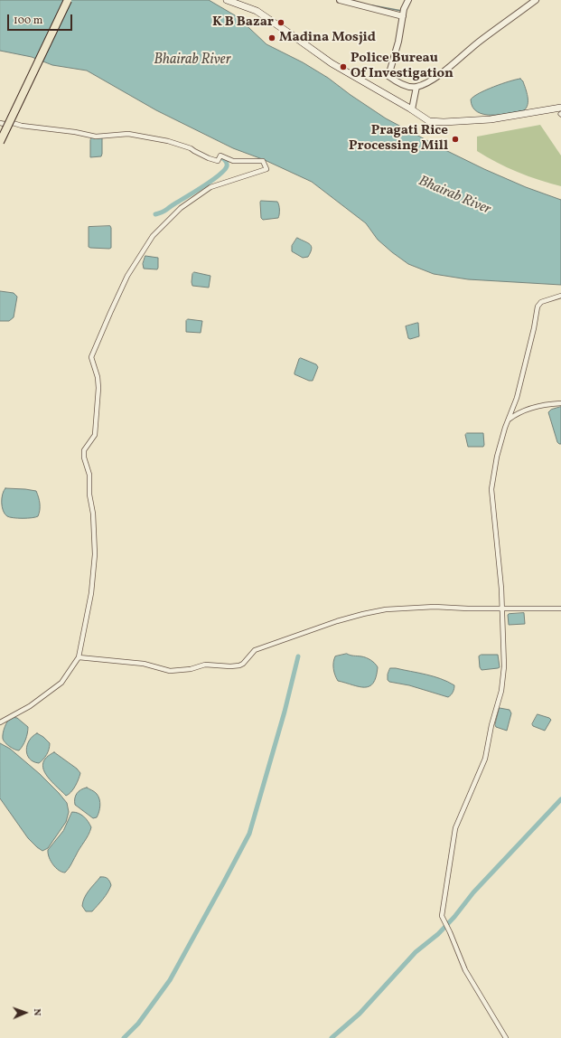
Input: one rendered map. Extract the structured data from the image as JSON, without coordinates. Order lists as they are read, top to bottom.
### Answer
{
  "water": ["Bhairab River"],
  "places": [
    "K B Bazar",
    "Madina Mosjid",
    "Police Bureau Of Investigation",
    "Pragati Rice Processing Mill"
  ],
  "scale_bar": "100 m",
  "north": "right"
}
